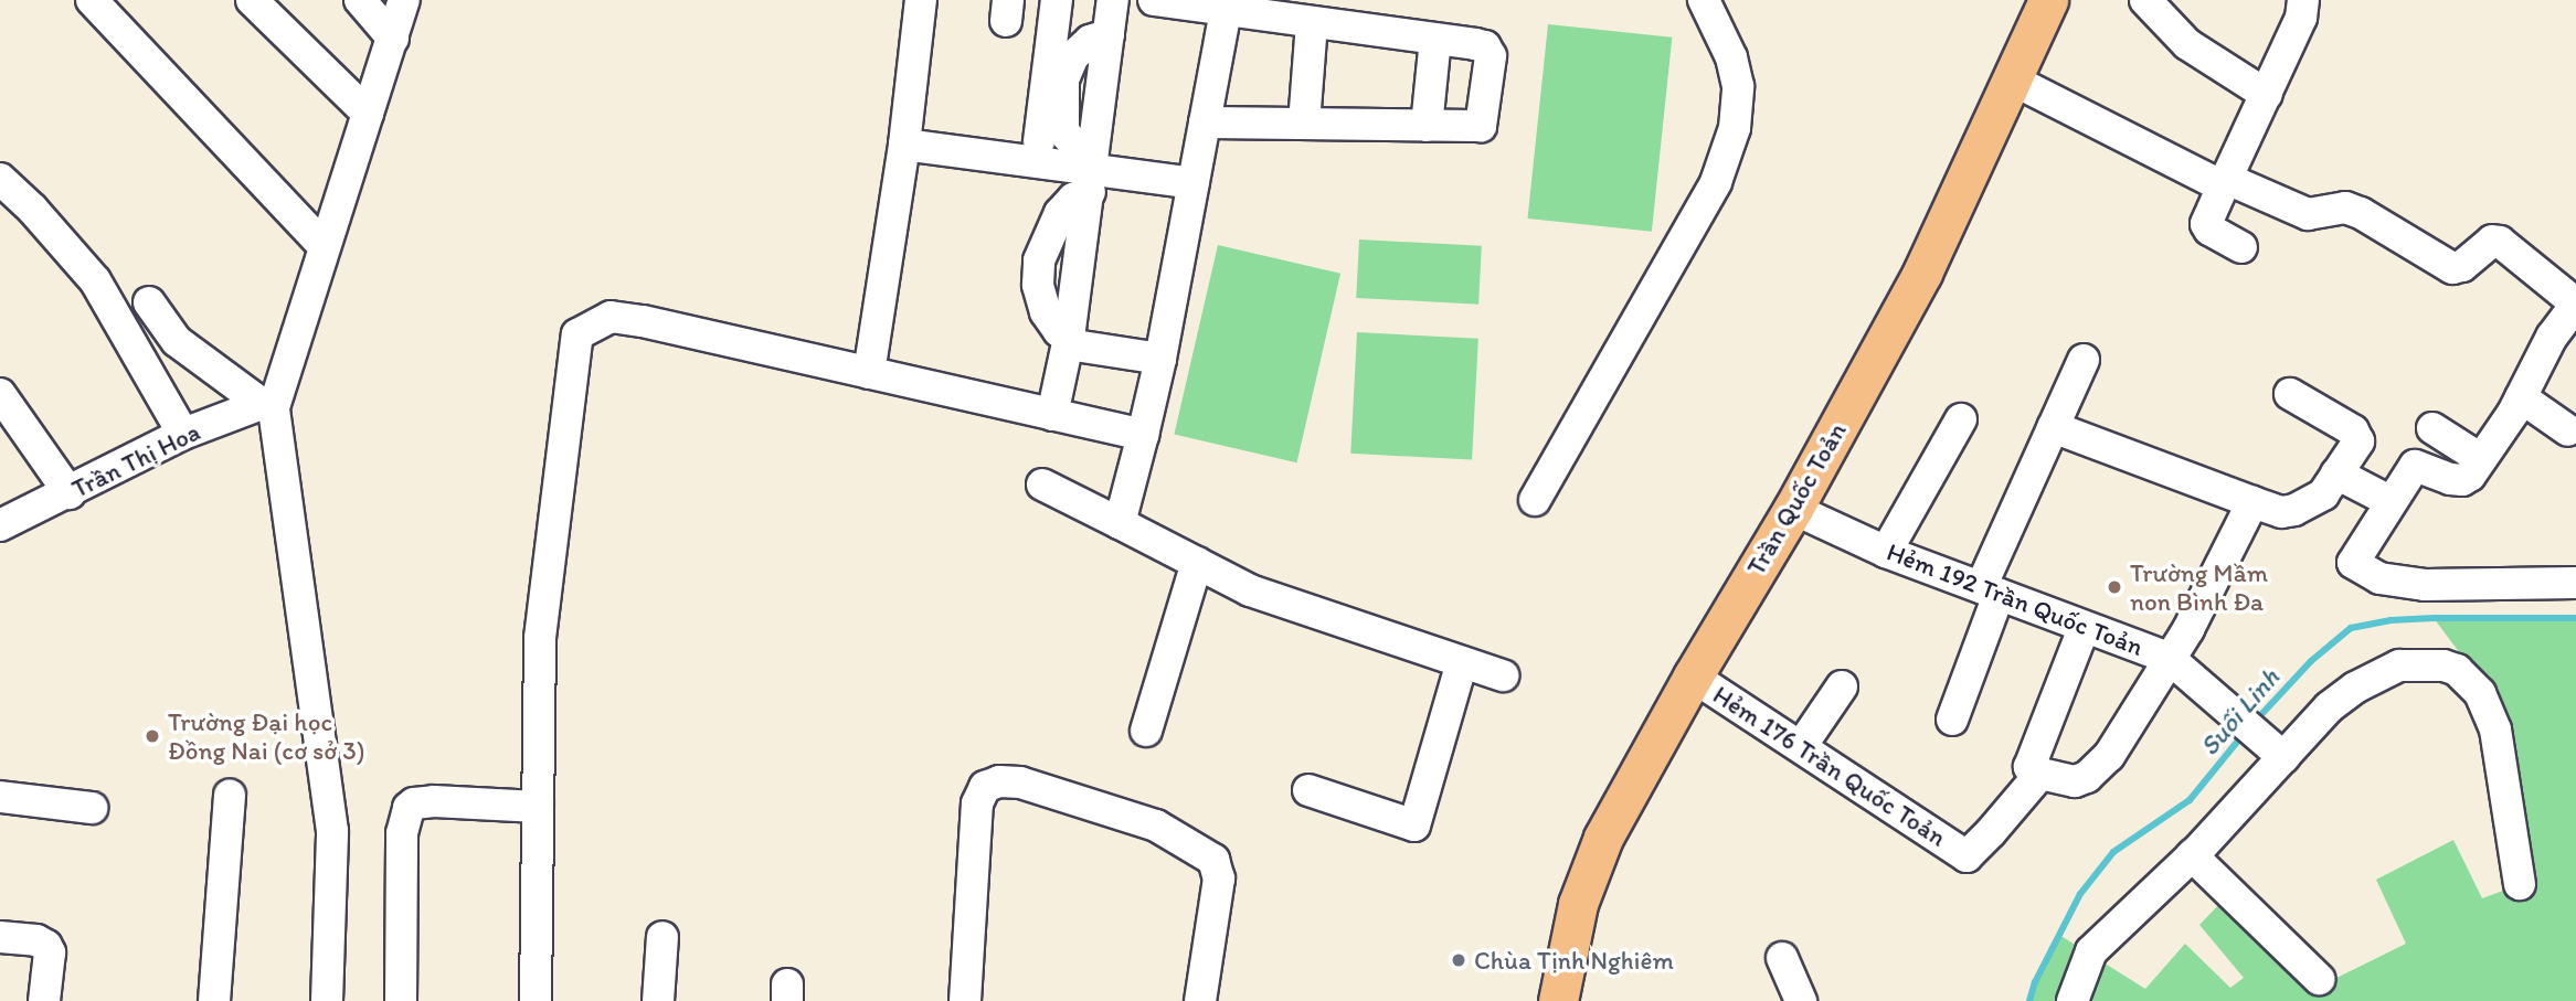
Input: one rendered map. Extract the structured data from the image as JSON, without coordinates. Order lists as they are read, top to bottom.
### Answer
{
  "streets": {
    "main road": ["Trần Quốc Toản"],
    "street": ["Trần Thị Hoa", "Hẻm 192 Trần Quốc Toản", "Hẻm 176 Trần Quốc Toản"]
  },
  "crossings": [
    ["Trần Quốc Toản", "Hẻm 192 Trần Quốc Toản"],
    ["Trần Quốc Toản", "Hẻm 176 Trần Quốc Toản"]
  ],
  "water": ["Suối Linh"],
  "places": ["Trường Mầm non Bình Đa", "Trường Đại học Đồng Nai (cơ sở 3)", "Chùa Tịnh Nghiêm"]
}
